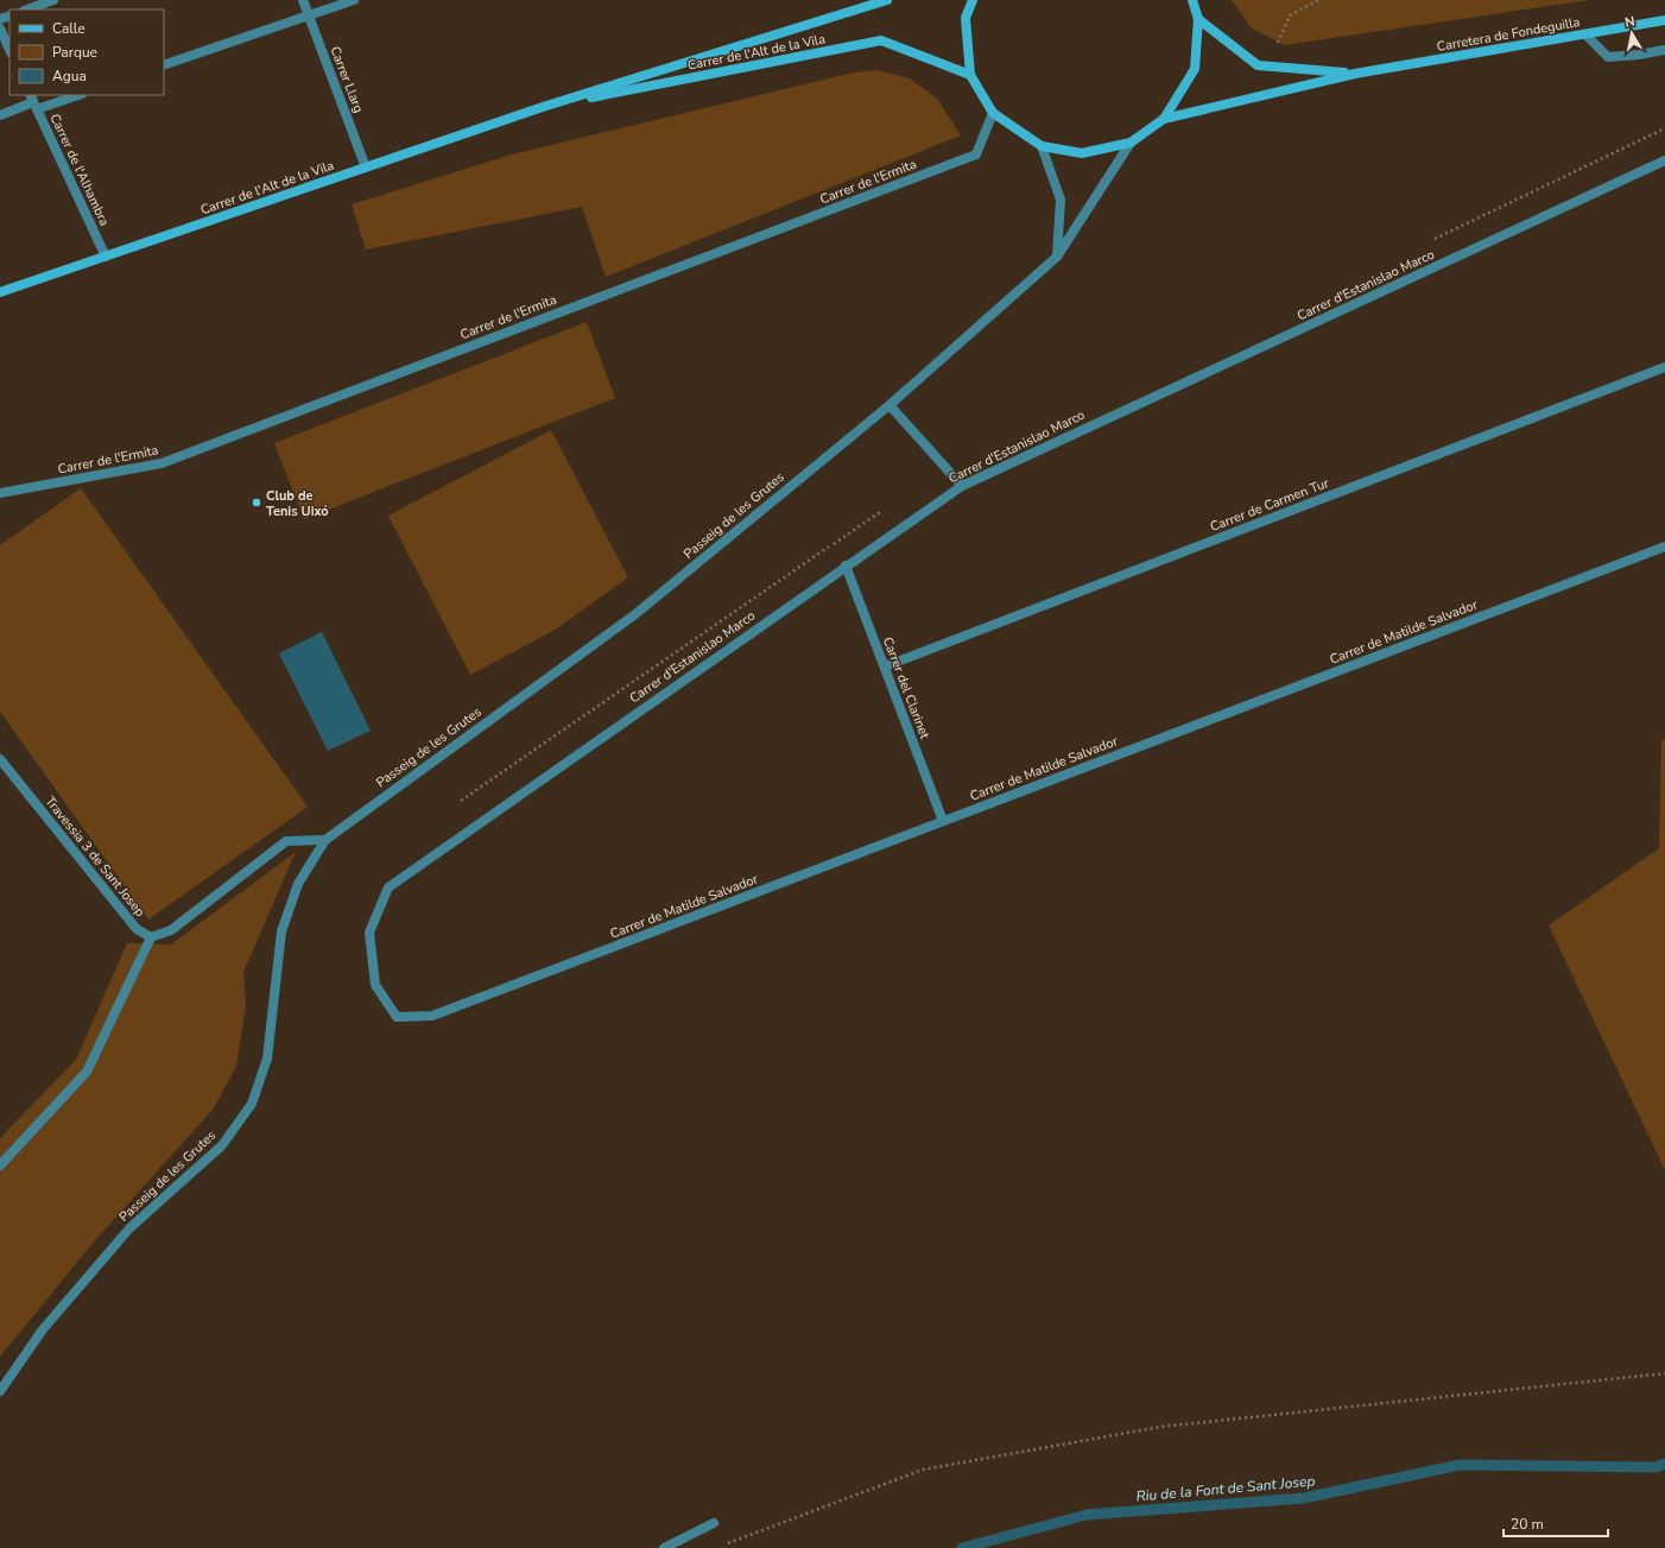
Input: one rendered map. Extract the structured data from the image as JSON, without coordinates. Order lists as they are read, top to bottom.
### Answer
{
  "streets": {
    "main road": ["Carretera de Fondeguilla", "Carrer de l'Alt de la Vila"],
    "street": [
      "Carrer Llarg",
      "Carrer de l'Alhambra",
      "Carrer de l'Ermita",
      "Carrer d'Estanislao Marco",
      "Carrer de Carmen Tur",
      "Passeig de les Grutes",
      "Carrer de Matilde Salvador",
      "Carrer del Clarinet",
      "Travessia 3 de Sant Josep"
    ]
  },
  "crossings": [
    ["Carrer de l'Alt de la Vila", "Carrer Llarg"],
    ["Carrer de l'Alt de la Vila", "Carrer de l'Alhambra"],
    ["Carrer d'Estanislao Marco", "Carrer de Matilde Salvador"],
    ["Carrer d'Estanislao Marco", "Carrer del Clarinet"],
    ["Carrer de Carmen Tur", "Carrer del Clarinet"],
    ["Carrer de Matilde Salvador", "Carrer del Clarinet"]
  ],
  "water": ["Riu de la Font de Sant Josep"],
  "places": ["Club de Tenis Uixó"],
  "legend": ["Calle", "Parque", "Agua"],
  "scale_bar": "20 m",
  "north": "top"
}
